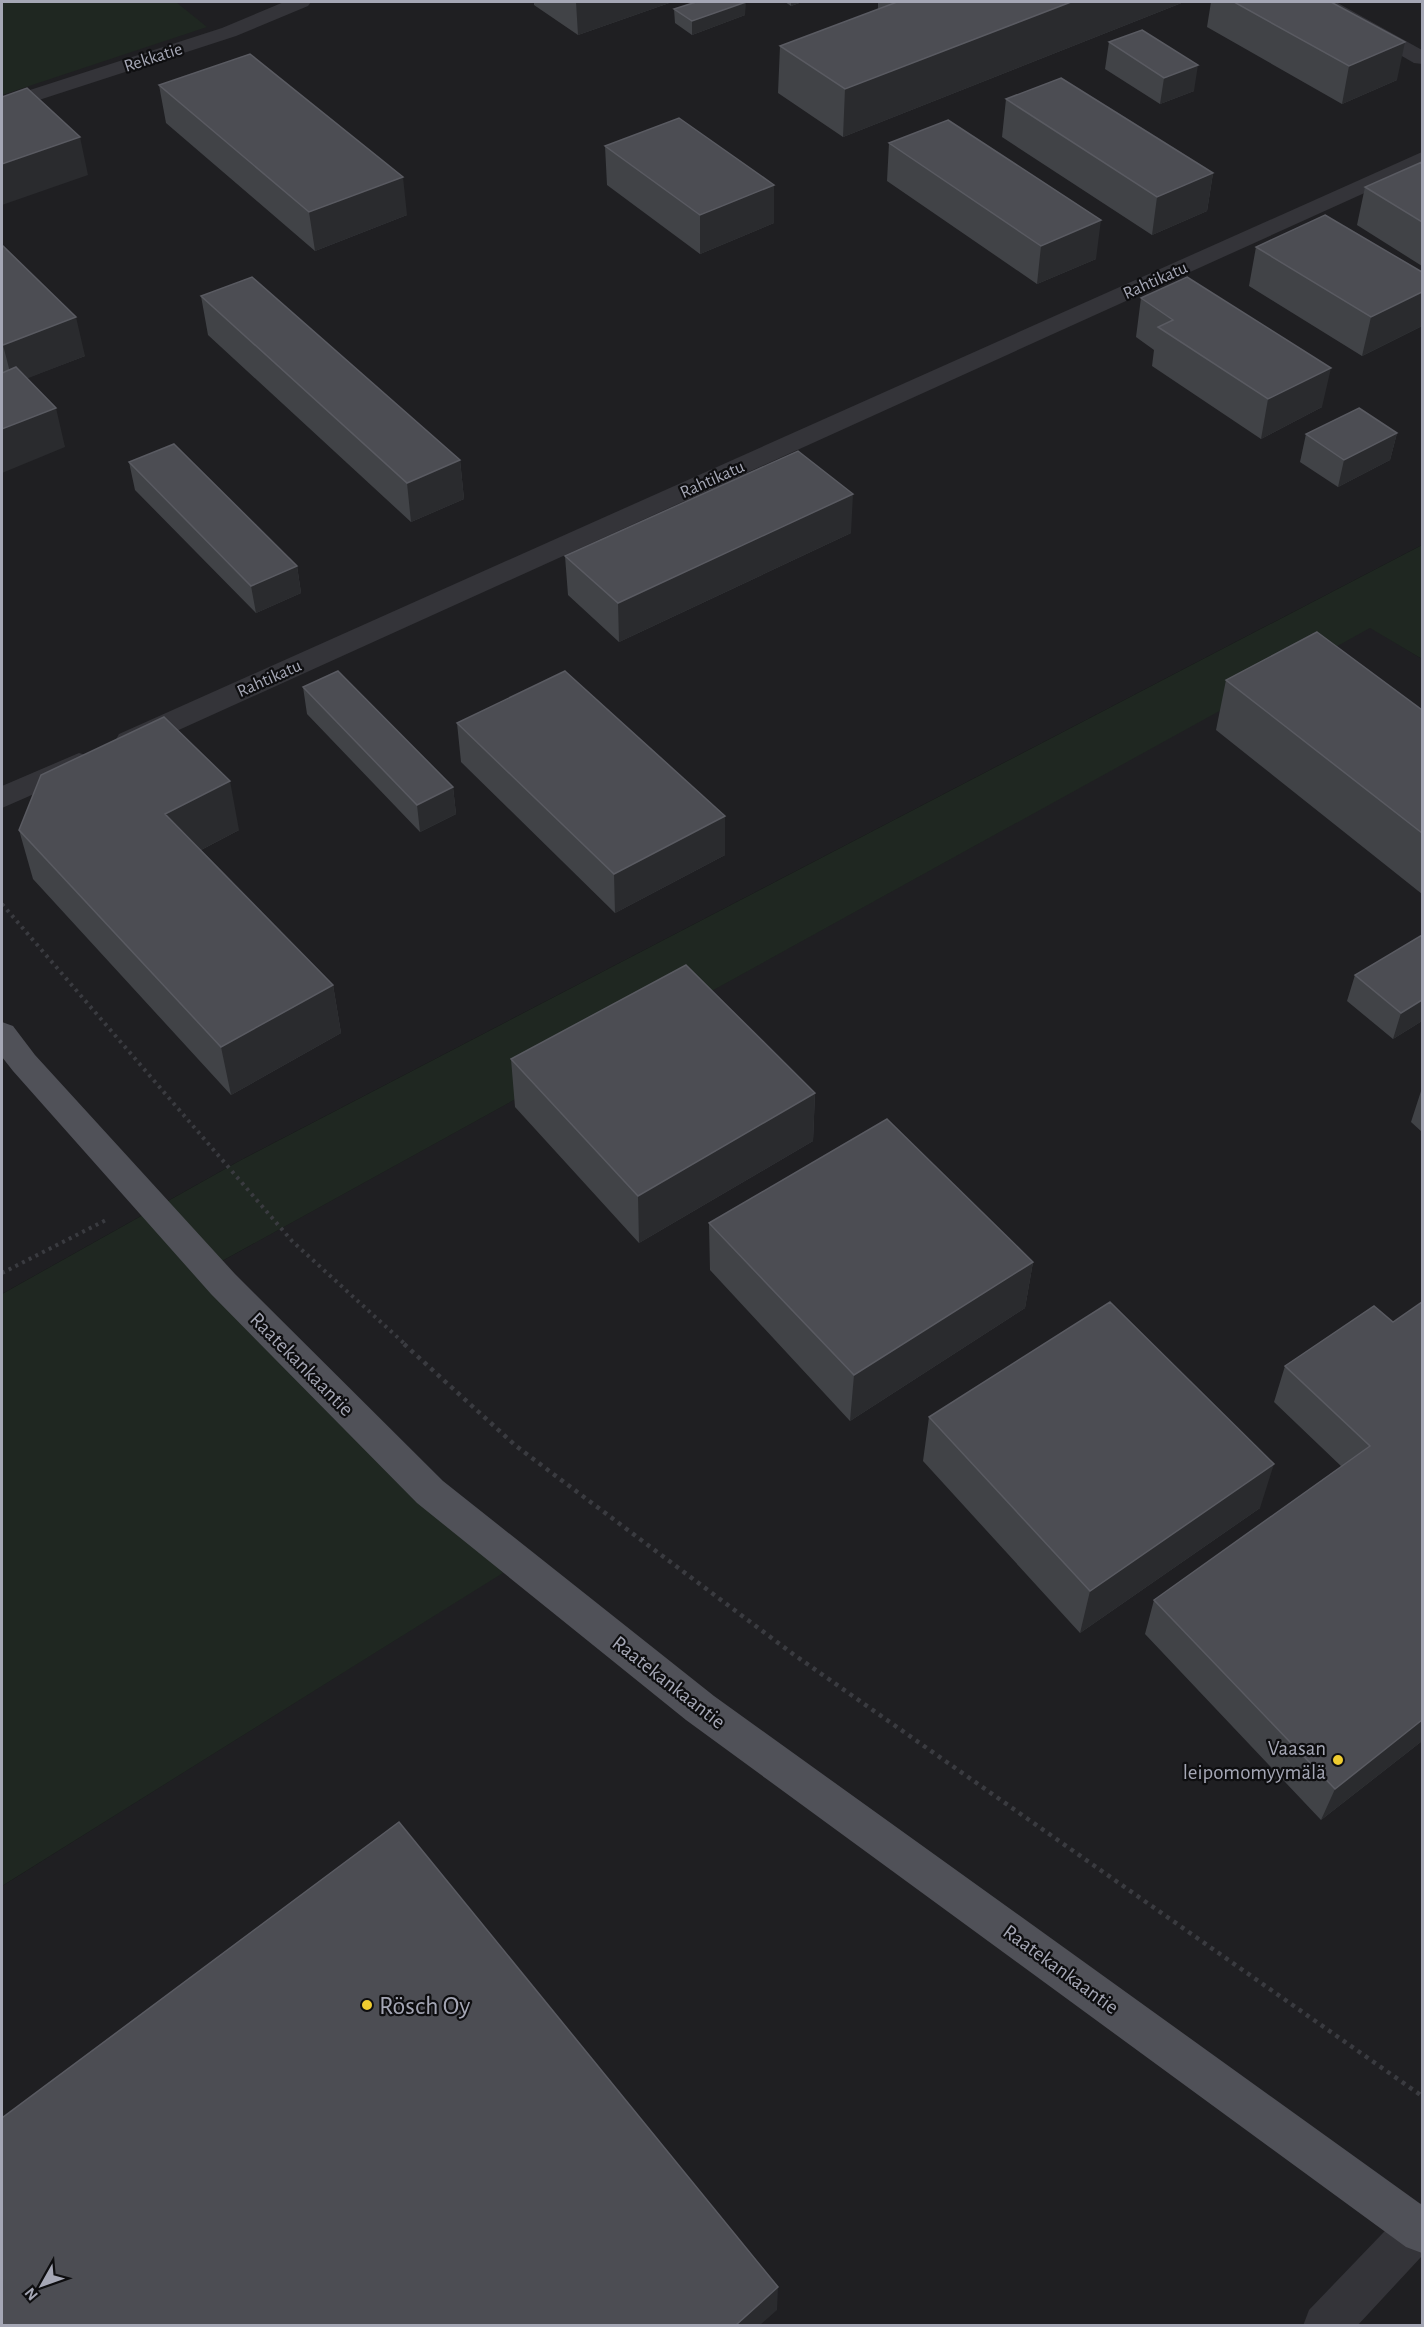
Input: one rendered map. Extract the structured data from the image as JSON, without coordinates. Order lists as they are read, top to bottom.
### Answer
{
  "streets": {
    "main road": ["Raatekankaantie"],
    "street": ["Rekkatie", "Rahtikatu"]
  },
  "places": ["Vaasan leipomomyymälä", "Rösch Oy"],
  "north": "bottom left"
}
